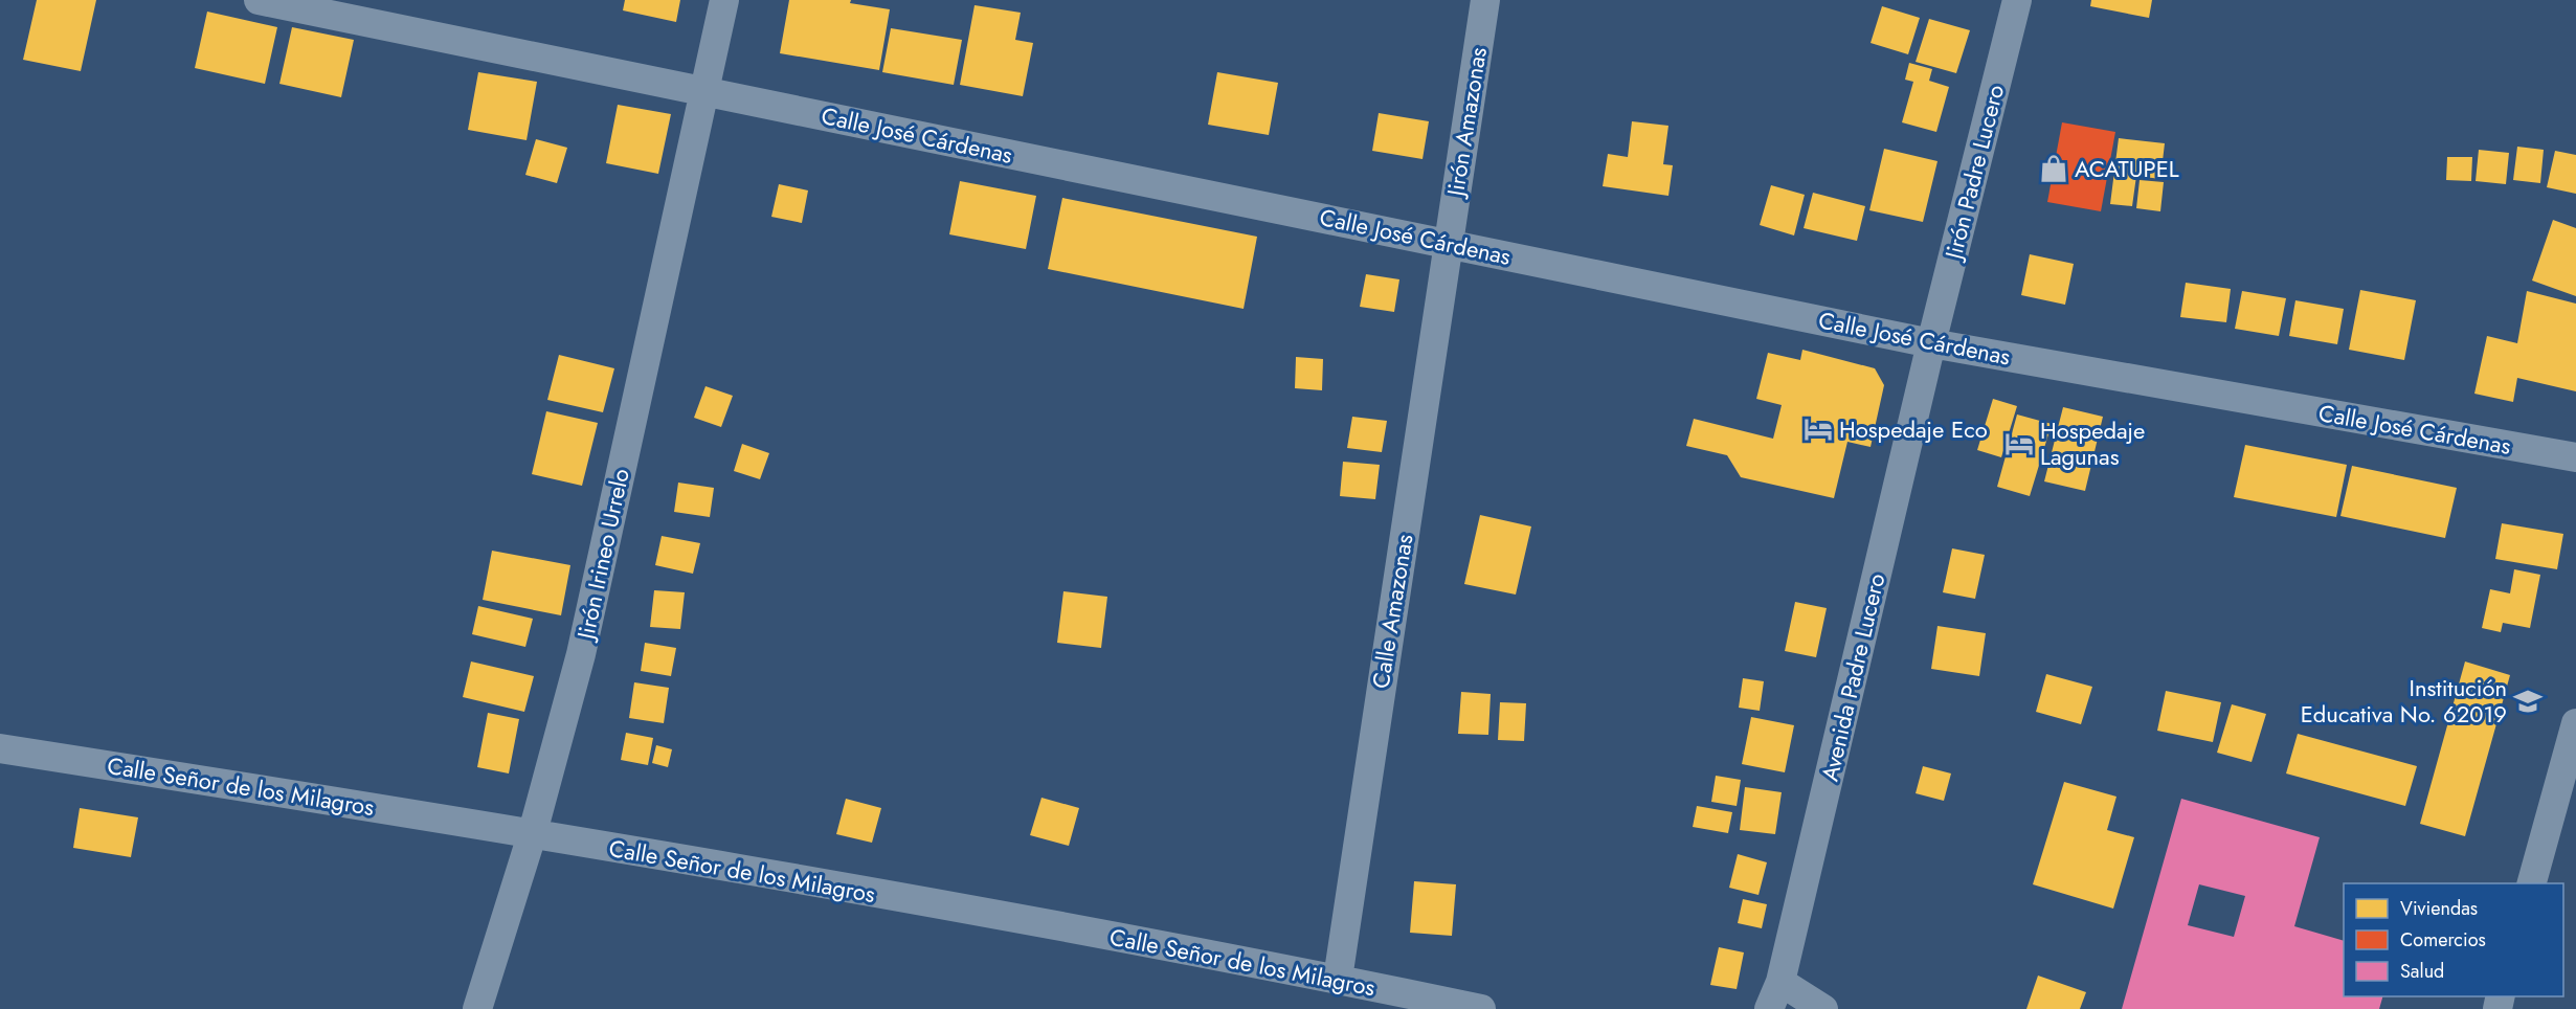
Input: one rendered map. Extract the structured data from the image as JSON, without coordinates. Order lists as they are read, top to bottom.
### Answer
{
  "streets": {
    "street": [
      "Jirón Amazonas",
      "Calle José Cárdenas",
      "Jirón Padre Lucero",
      "Jirón Irineo Urrelo",
      "Calle Amazonas",
      "Avenida Padre Lucero",
      "Calle Señor de los Milagros"
    ]
  },
  "crossings": [
    ["Jirón Amazonas", "Calle José Cárdenas"],
    ["Jirón Amazonas", "Calle Amazonas"],
    ["Calle José Cárdenas", "Jirón Padre Lucero"],
    ["Calle José Cárdenas", "Jirón Irineo Urrelo"],
    ["Calle José Cárdenas", "Calle Amazonas"],
    ["Calle José Cárdenas", "Avenida Padre Lucero"],
    ["Jirón Padre Lucero", "Avenida Padre Lucero"],
    ["Jirón Irineo Urrelo", "Calle Señor de los Milagros"],
    ["Calle Amazonas", "Calle Señor de los Milagros"]
  ],
  "places": {
    "shop": ["ACATUPEL"],
    "hotel": ["Hospedaje Eco", "Hospedaje Lagunas"],
    "school or university": ["Institución Educativa No. 62019"]
  },
  "legend": ["Viviendas", "Comercios", "Salud"]
}
